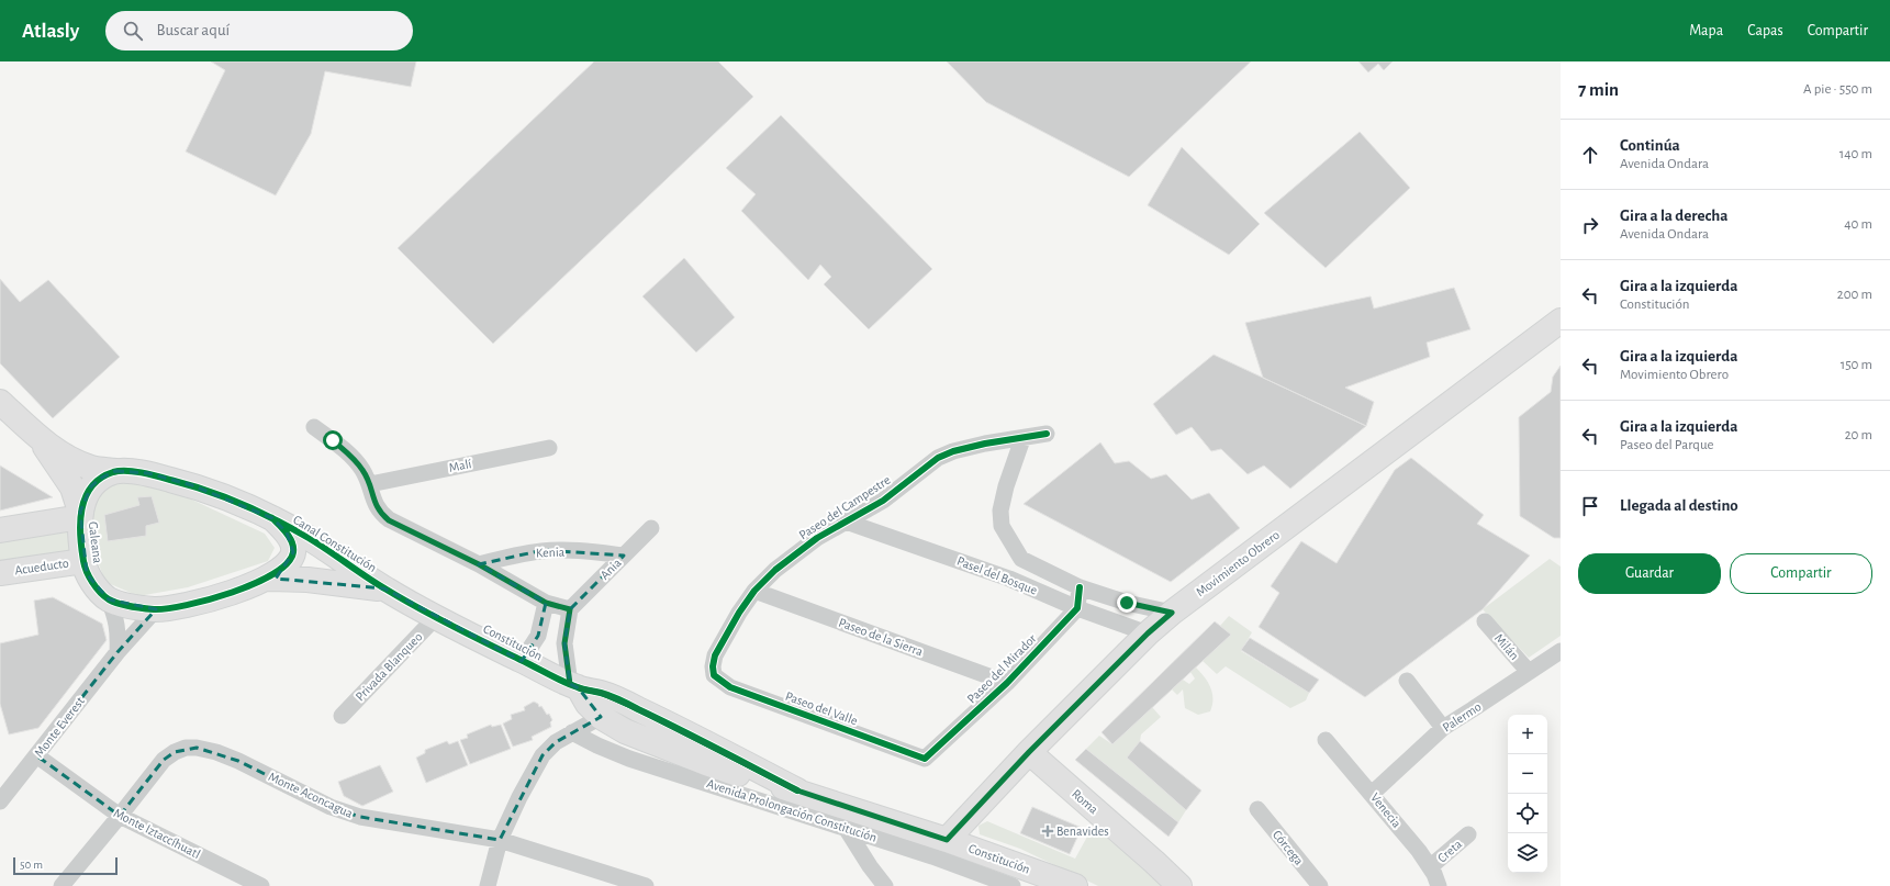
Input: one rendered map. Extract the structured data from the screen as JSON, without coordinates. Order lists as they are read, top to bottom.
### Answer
{
  "streets": {
    "street": [
      "Malí",
      "Paseo del Campestre",
      "Galeana",
      "Canal Constitución",
      "Kenia",
      "Movimiento Obrero",
      "Acueducto",
      "Ania",
      "Pasel del Bosque",
      "Paseo de la Sierra",
      "Constitución",
      "Milán",
      "Privada Blanqueo",
      "Paseo del Mirador",
      "Paseo del Valle",
      "Palermo",
      "Monte Everest",
      "Monte Aconcagua",
      "Roma",
      "Avenida Prolongación Constitución",
      "Venecia",
      "Monte Iztaccíhuatl",
      "Córcega",
      "Creta"
    ]
  },
  "crossings": [
    ["Paseo del Campestre", "Pasel del Bosque"],
    ["Paseo del Campestre", "Paseo de la Sierra"],
    ["Paseo del Campestre", "Paseo del Valle"],
    ["Galeana", "Canal Constitución"],
    ["Galeana", "Acueducto"],
    ["Galeana", "Monte Everest"],
    ["Canal Constitución", "Constitución"],
    ["Kenia", "Ania"],
    ["Movimiento Obrero", "Pasel del Bosque"],
    ["Movimiento Obrero", "Constitución"],
    ["Movimiento Obrero", "Roma"],
    ["Movimiento Obrero", "Avenida Prolongación Constitución"],
    ["Pasel del Bosque", "Paseo del Mirador"],
    ["Paseo de la Sierra", "Paseo del Mirador"],
    ["Constitución", "Privada Blanqueo"],
    ["Constitución", "Avenida Prolongación Constitución"],
    ["Milán", "Palermo"],
    ["Paseo del Mirador", "Paseo del Valle"],
    ["Palermo", "Venecia"],
    ["Monte Everest", "Monte Iztaccíhuatl"],
    ["Monte Aconcagua", "Monte Iztaccíhuatl"],
    ["Venecia", "Creta"]
  ],
  "places": {
    "health": ["Benavides"]
  },
  "scale_bar": "50 m",
  "page": {
    "header": "Atlasly",
    "search": "Buscar aquí",
    "nav": ["Mapa", "Capas", "Compartir"],
    "heading": ["7 min", "A pie · 550 m"],
    "list": [
      ["Continúa", "Avenida Ondara", "140 m"],
      ["Gira a la derecha", "Avenida Ondara", "40 m"],
      ["Gira a la izquierda", "Constitución", "200 m"],
      ["Gira a la izquierda", "Movimiento Obrero", "150 m"],
      ["Gira a la izquierda", "Paseo del Parque", "20 m"],
      "Llegada al destino"
    ],
    "buttons": ["Guardar", "Compartir"],
    "map_buttons": ["+", "−"],
    "scale": "50 m"
  }
}
